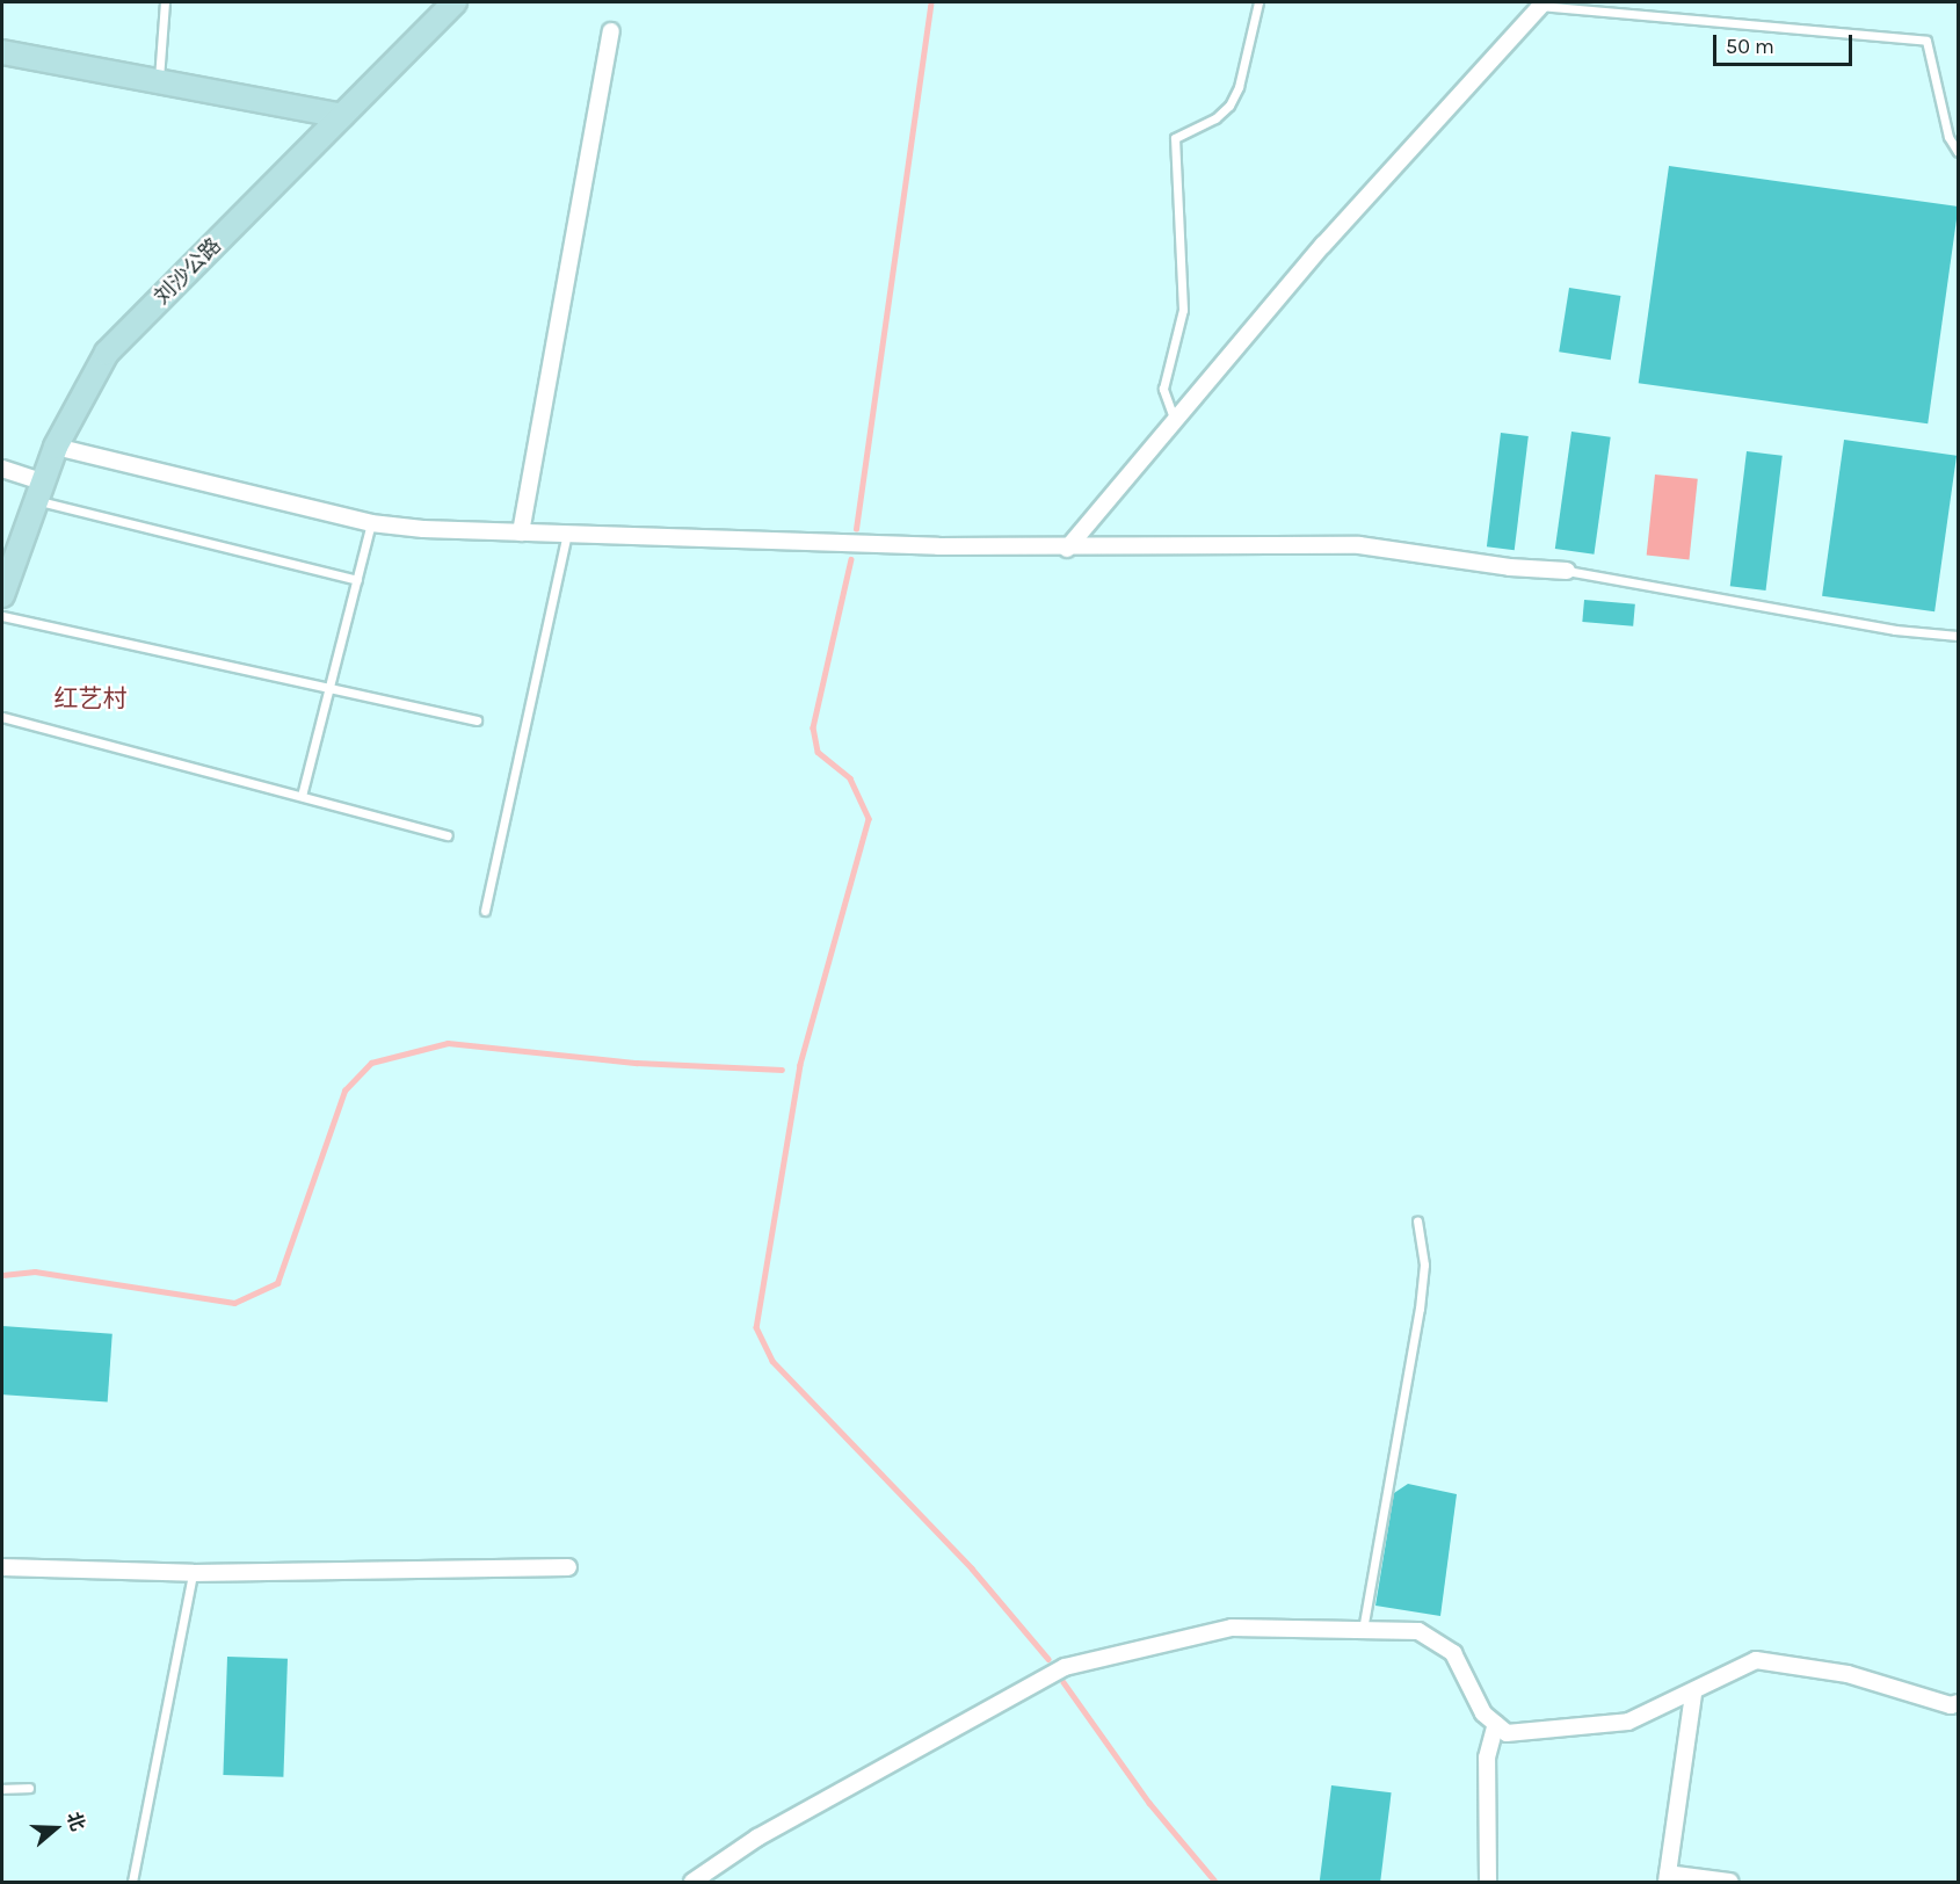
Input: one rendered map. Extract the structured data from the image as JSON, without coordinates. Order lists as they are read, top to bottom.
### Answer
{
  "streets": {
    "main road": ["刘沙公路"]
  },
  "districts": ["红艺村"],
  "scale_bar": "50 m",
  "north": "right"
}
